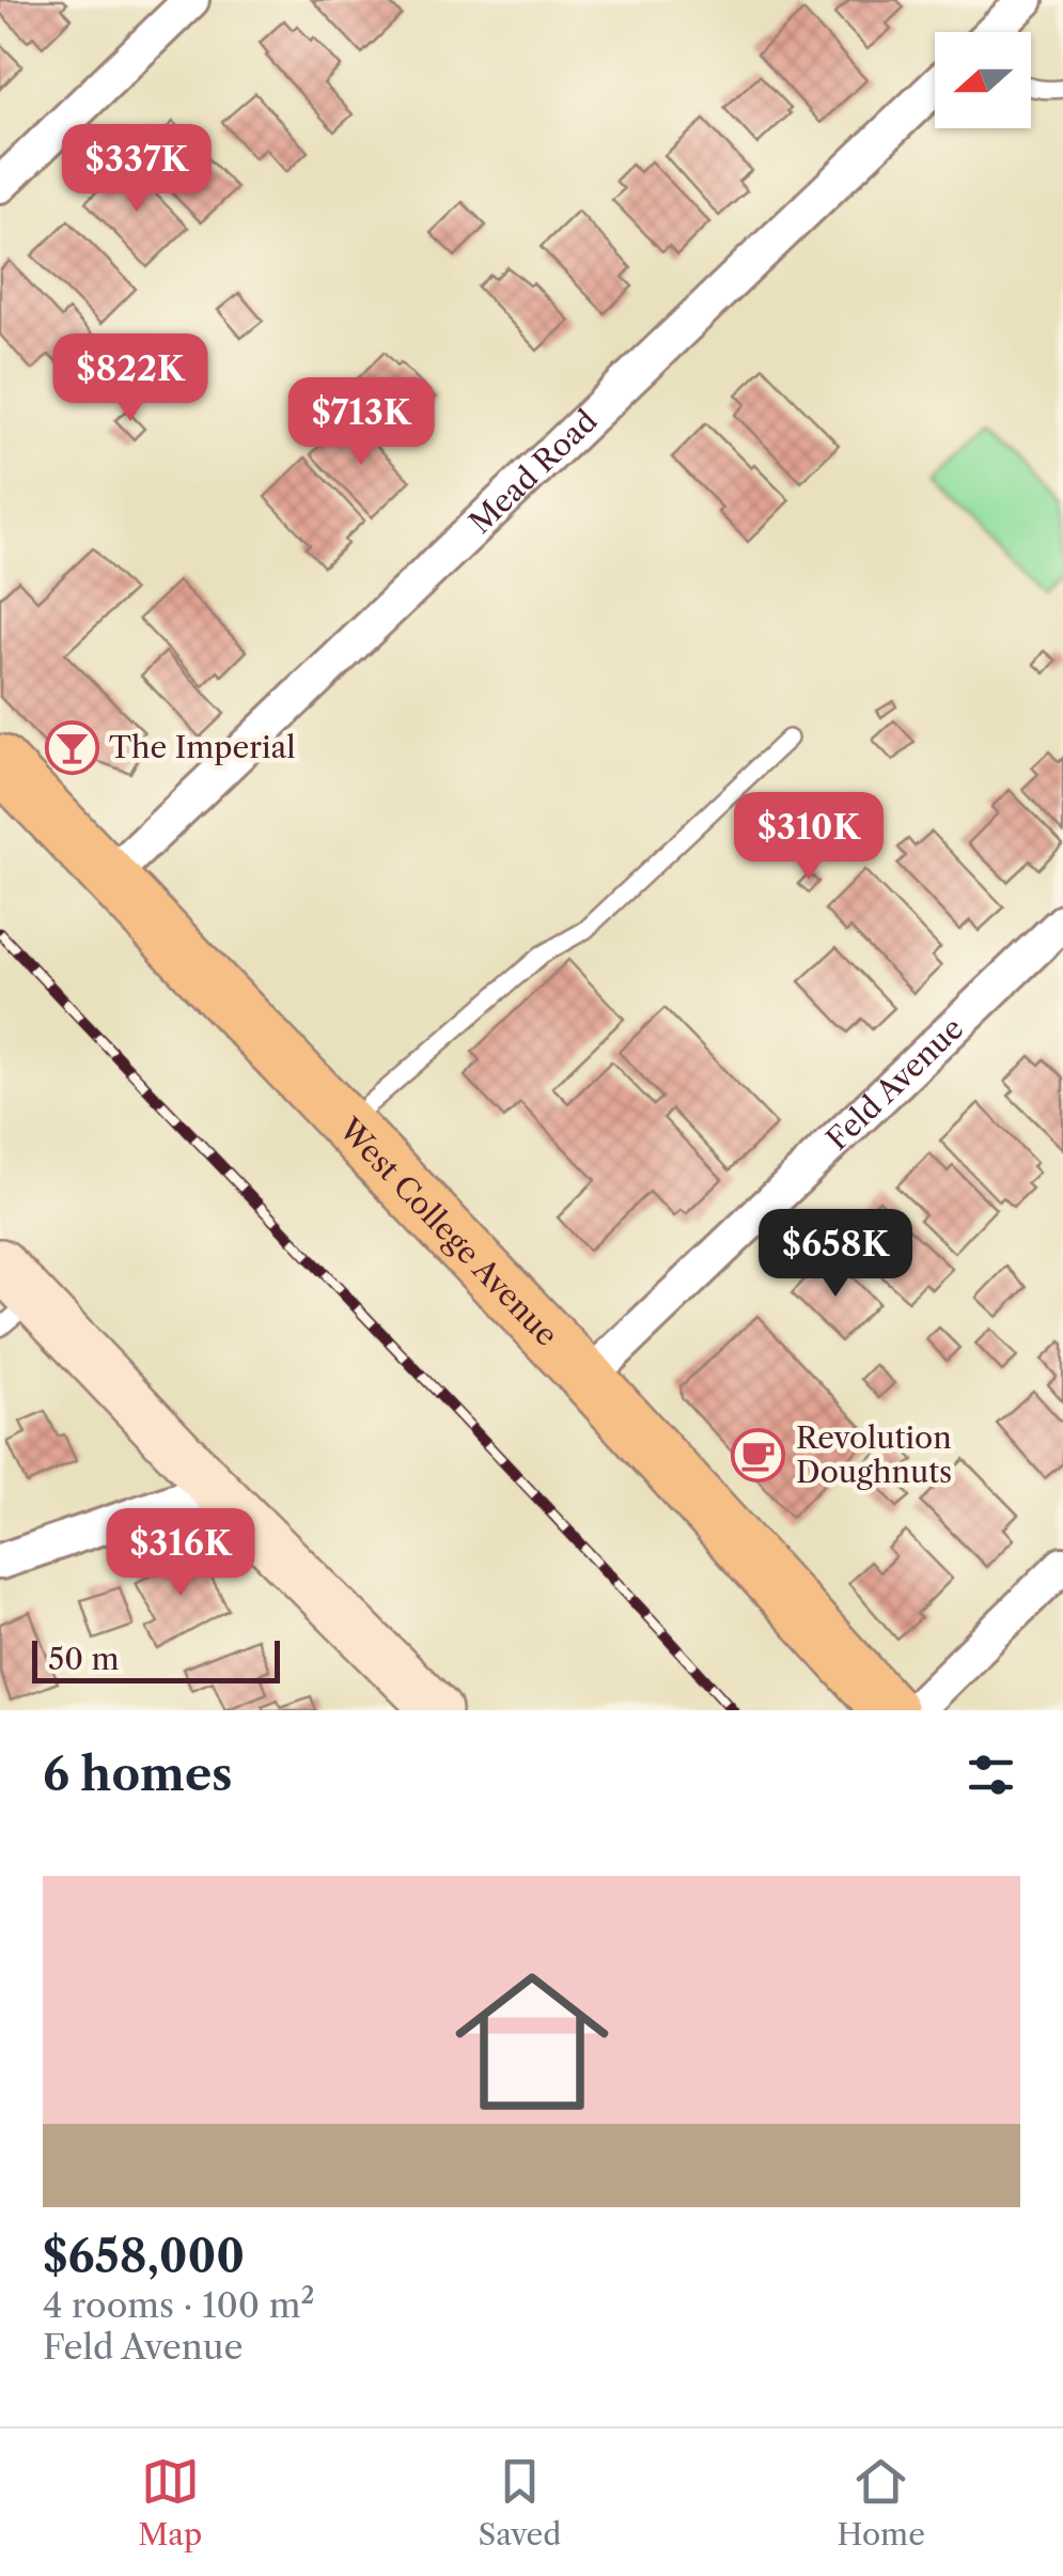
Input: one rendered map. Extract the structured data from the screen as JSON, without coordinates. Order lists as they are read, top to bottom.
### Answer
{
  "streets": {
    "main road": ["West College Avenue"],
    "street": ["Mead Road", "Feld Avenue"]
  },
  "crossings": [
    ["Mead Road", "West College Avenue"],
    ["Feld Avenue", "West College Avenue"]
  ],
  "places": {
    "bar": ["The Imperial"],
    "cafe": ["Revolution Doughnuts"]
  },
  "scale_bar": "50 m",
  "north": "left",
  "page": {
    "price": [
      "$337K",
      "$822K",
      "$713K",
      "$310K",
      "$658K",
      "$316K"
    ],
    "scale": "50 m",
    "heading": "6 homes",
    "list": [
      {
        "name": "$658,000",
        "note": "4 rooms · 100 m² · Feld Avenue"
      }
    ],
    "tabs": ["Map", "Saved", "Home"]
  }
}
